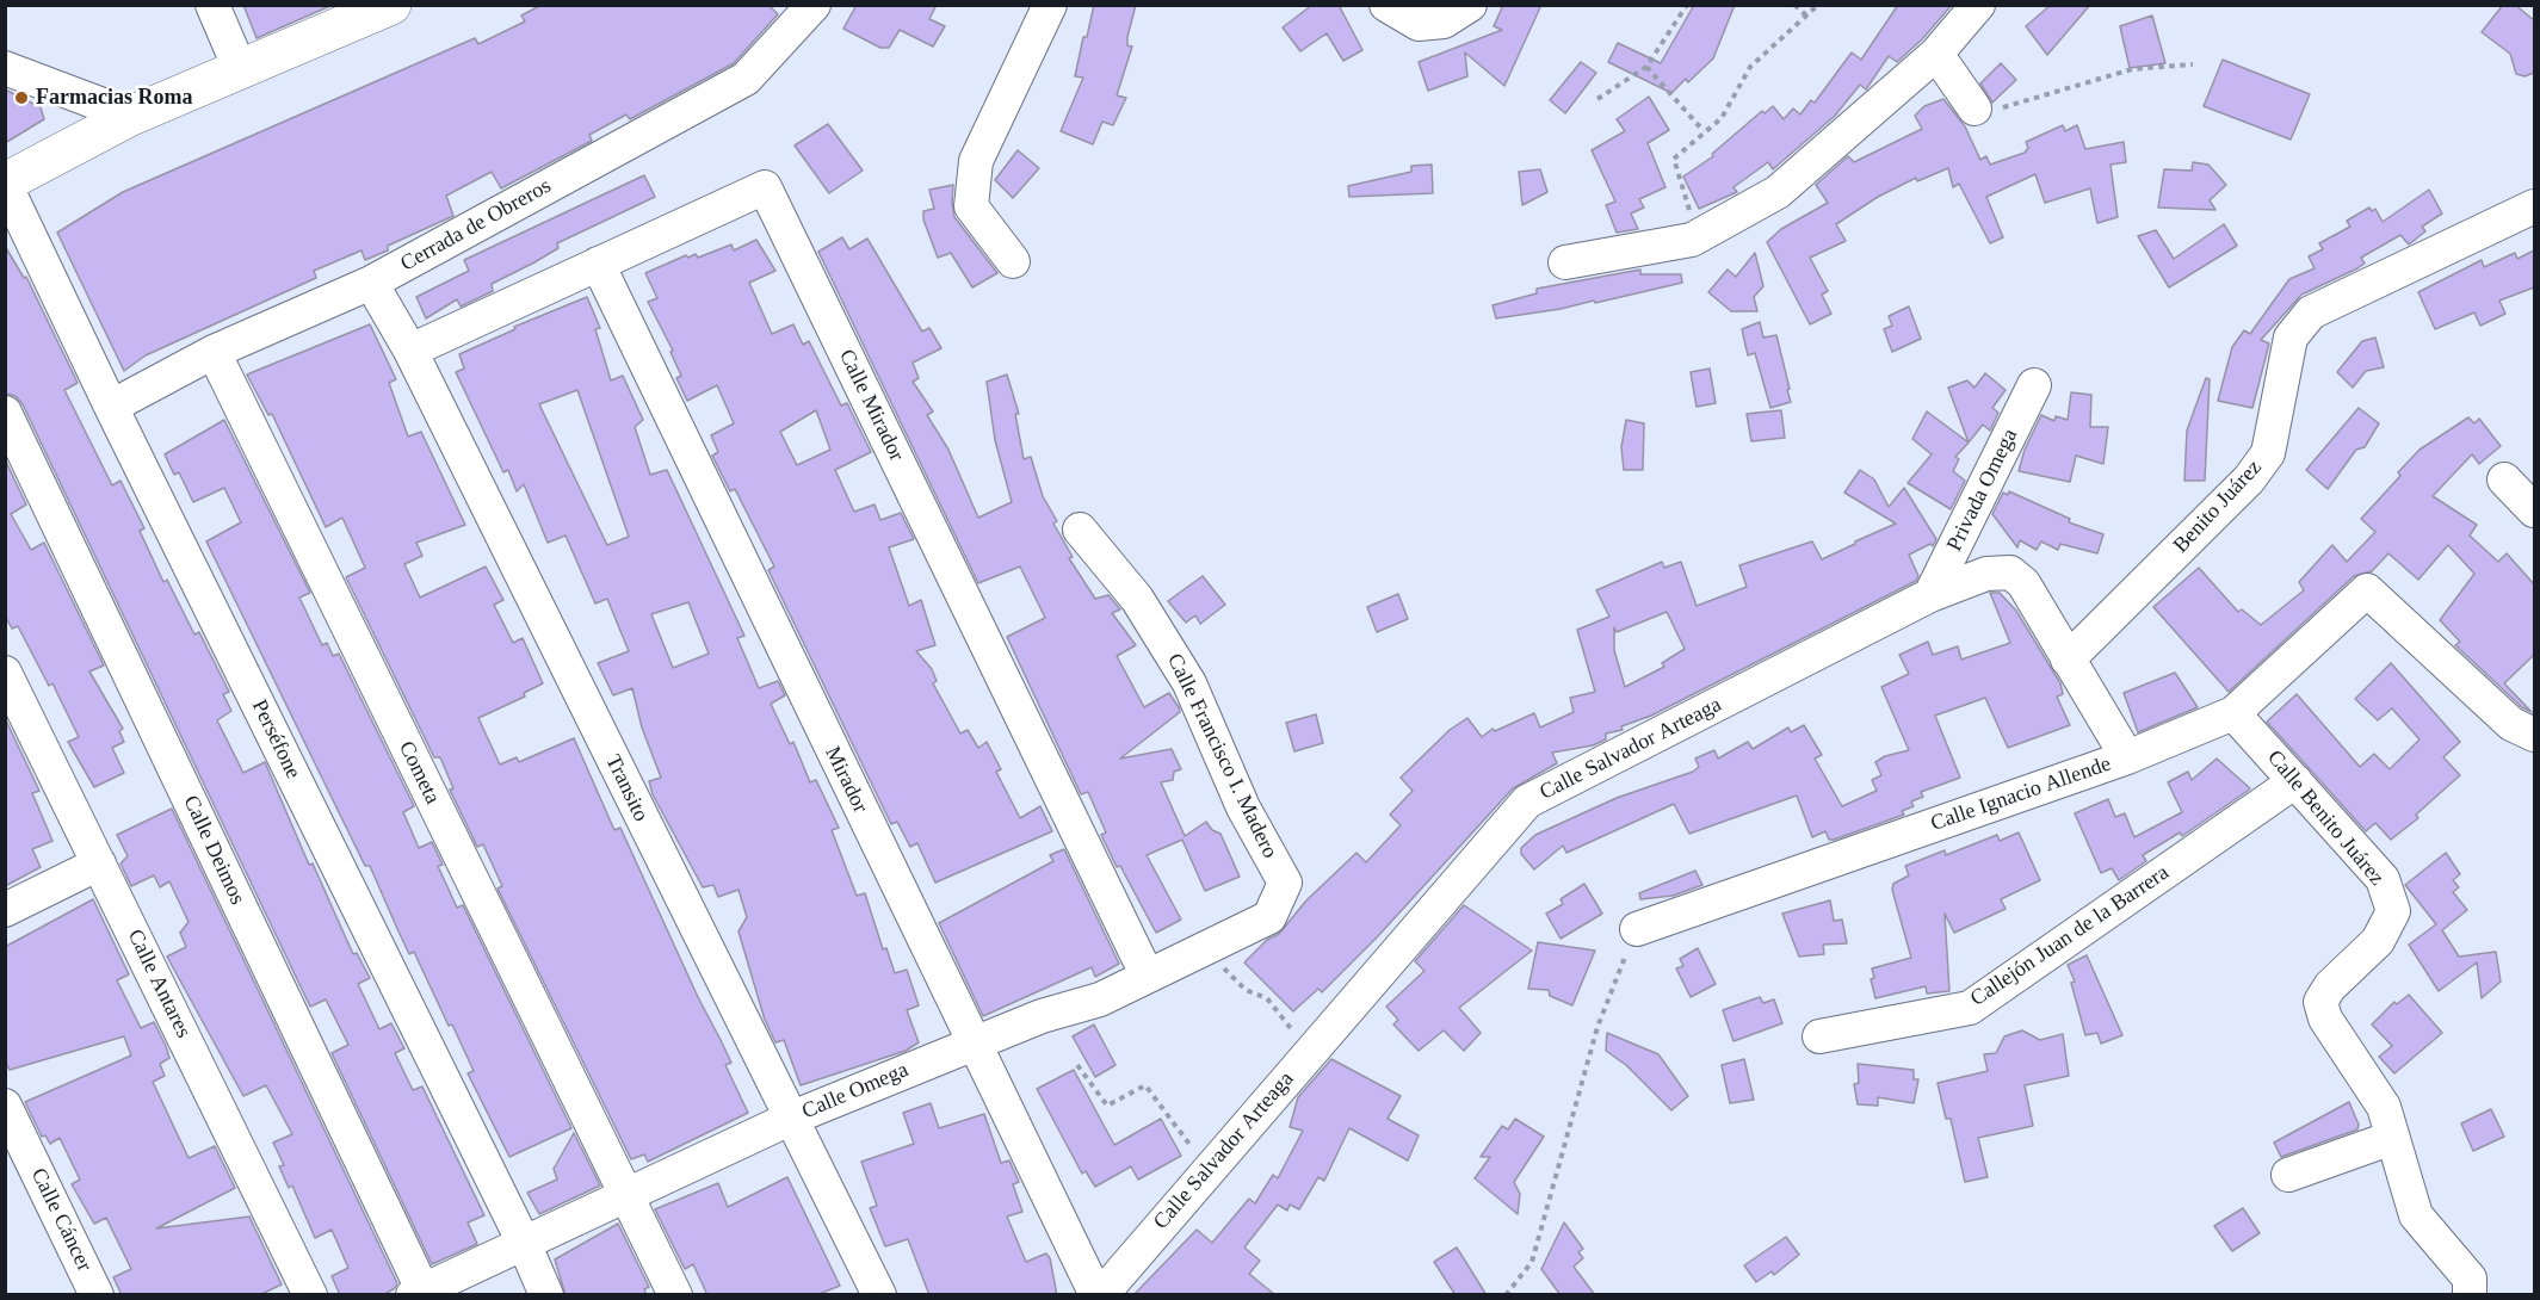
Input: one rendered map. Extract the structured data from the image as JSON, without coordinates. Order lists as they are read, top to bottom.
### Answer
{
  "streets": {
    "street": [
      "Cerrada de Obreros",
      "Calle Mirador",
      "Privada Omega",
      "Benito Juárez",
      "Perséfone",
      "Calle Salvador Arteaga",
      "Calle Francisco I. Madero",
      "Cometa",
      "Mirador",
      "Transito",
      "Calle Ignacio Allende",
      "Calle Benito Juárez",
      "Calle Deimos",
      "Callejón Juan de la Barrera",
      "Calle Antares",
      "Calle Omega",
      "Calle Cáncer"
    ]
  },
  "crossings": [
    ["Cerrada de Obreros", "Perséfone"],
    ["Cerrada de Obreros", "Cometa"],
    ["Cerrada de Obreros", "Transito"],
    ["Calle Mirador", "Mirador"],
    ["Calle Mirador", "Transito"],
    ["Calle Mirador", "Calle Omega"],
    ["Privada Omega", "Calle Salvador Arteaga"],
    ["Benito Juárez", "Calle Salvador Arteaga"],
    ["Perséfone", "Calle Omega"],
    ["Calle Salvador Arteaga", "Mirador"],
    ["Calle Salvador Arteaga", "Calle Ignacio Allende"],
    ["Calle Francisco I. Madero", "Calle Omega"],
    ["Cometa", "Calle Omega"],
    ["Mirador", "Calle Omega"],
    ["Transito", "Calle Omega"],
    ["Calle Ignacio Allende", "Calle Benito Juárez"],
    ["Calle Benito Juárez", "Callejón Juan de la Barrera"],
    ["Calle Deimos", "Calle Omega"]
  ],
  "places": ["Farmacias Roma"]
}
